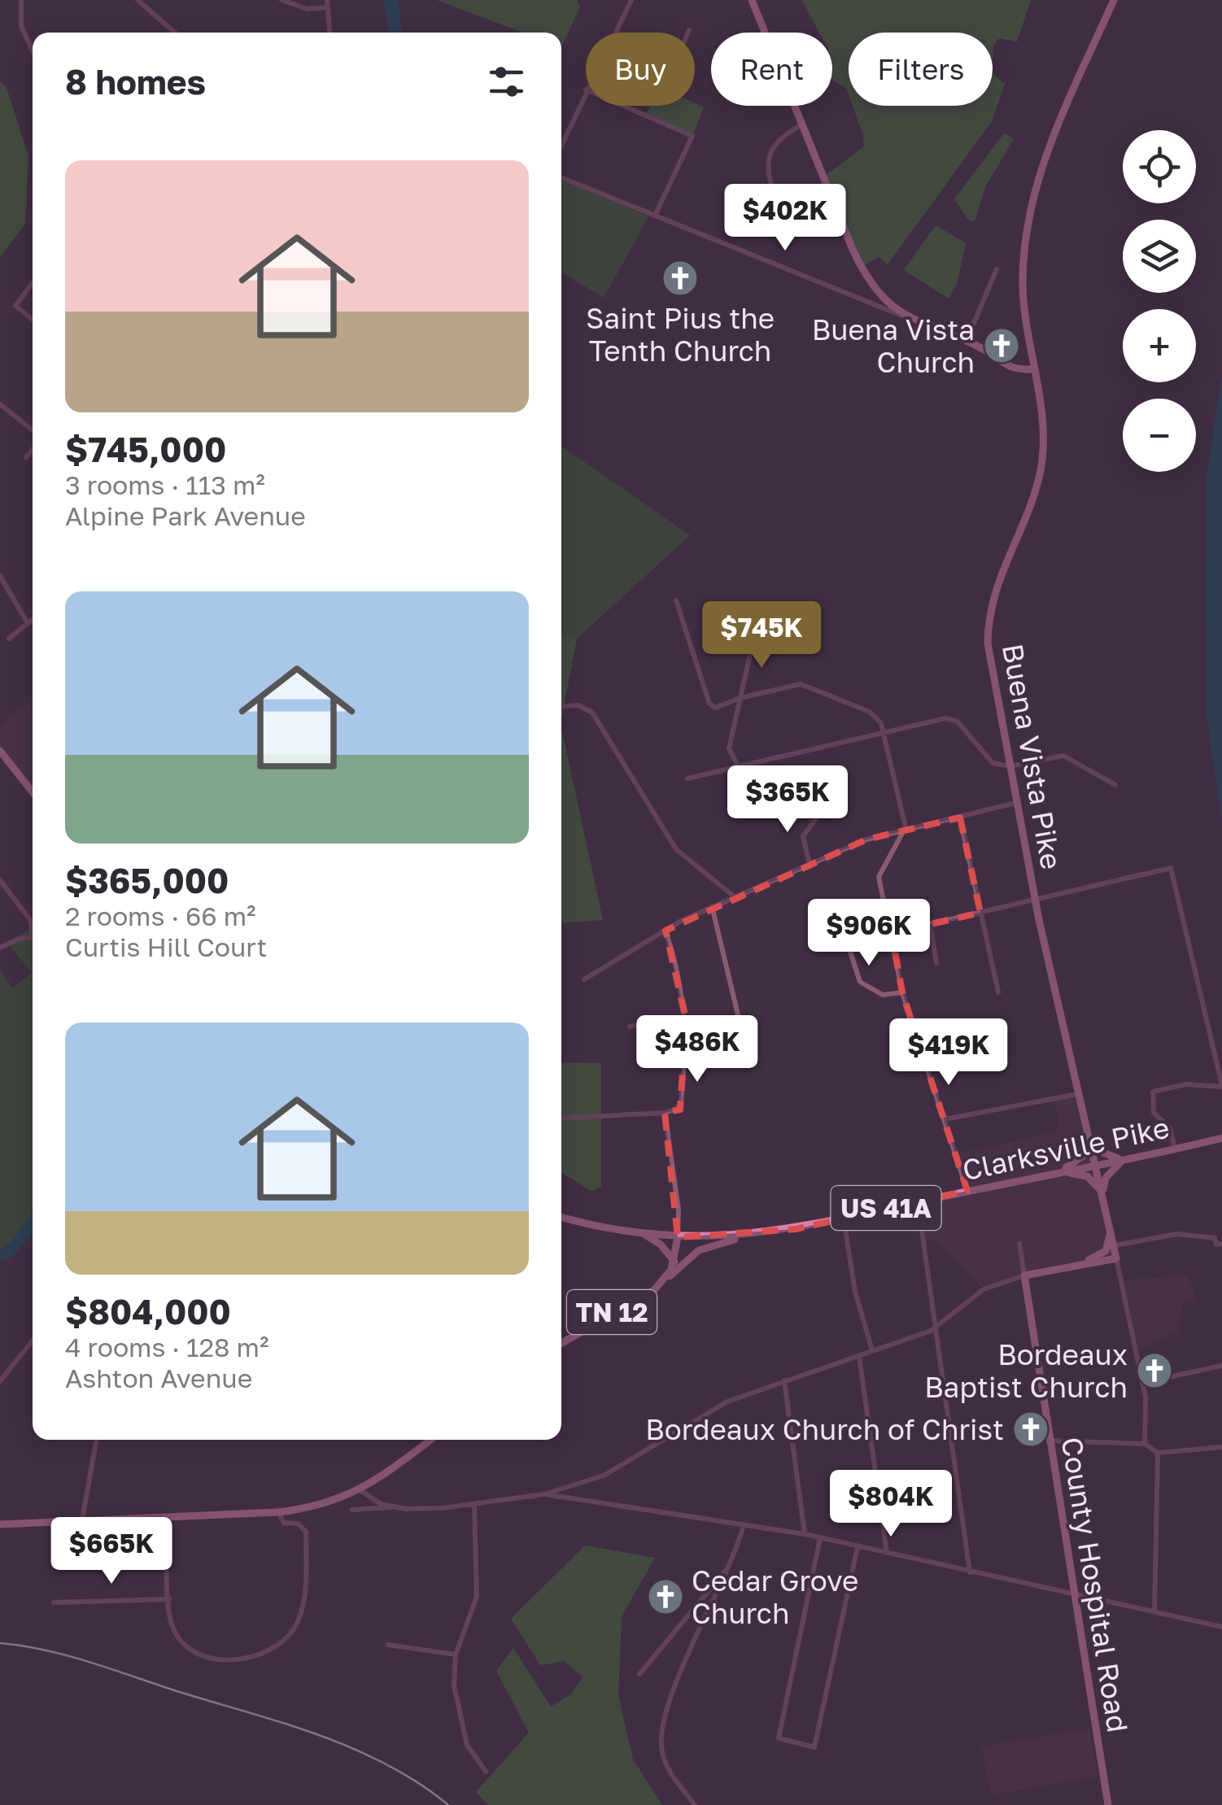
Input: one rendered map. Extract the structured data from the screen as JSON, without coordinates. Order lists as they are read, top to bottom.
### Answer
{
  "streets": {
    "main road": [
      "Buena Vista Pike",
      "Clarksville Pike",
      "US 41A",
      "TN 12",
      "County Hospital Road"
    ]
  },
  "crossings": [
    ["Buena Vista Pike", "Clarksville Pike"],
    ["Clarksville Pike", "US 41A"],
    ["Clarksville Pike", "TN 12"],
    ["US 41A", "TN 12"]
  ],
  "places": {
    "church": [
      "Saint Pius the Tenth Church",
      "Buena Vista Church",
      "Bordeaux Baptist Church",
      "Bordeaux Church of Christ",
      "Cedar Grove Church"
    ]
  },
  "page": {
    "chip": ["Buy", "Rent", "Filters"],
    "heading": "8 homes",
    "map_buttons": ["+", "−"],
    "list": [
      {
        "name": "$745,000",
        "note": "3 rooms · 113 m² · Alpine Park Avenue"
      },
      {
        "name": "$365,000",
        "note": "2 rooms · 66 m² · Curtis Hill Court"
      },
      {
        "name": "$804,000",
        "note": "4 rooms · 128 m² · Ashton Avenue"
      }
    ],
    "price": [
      "$402K",
      "$745K",
      "$365K",
      "$906K",
      "$486K",
      "$419K",
      "$804K",
      "$665K"
    ]
  }
}
